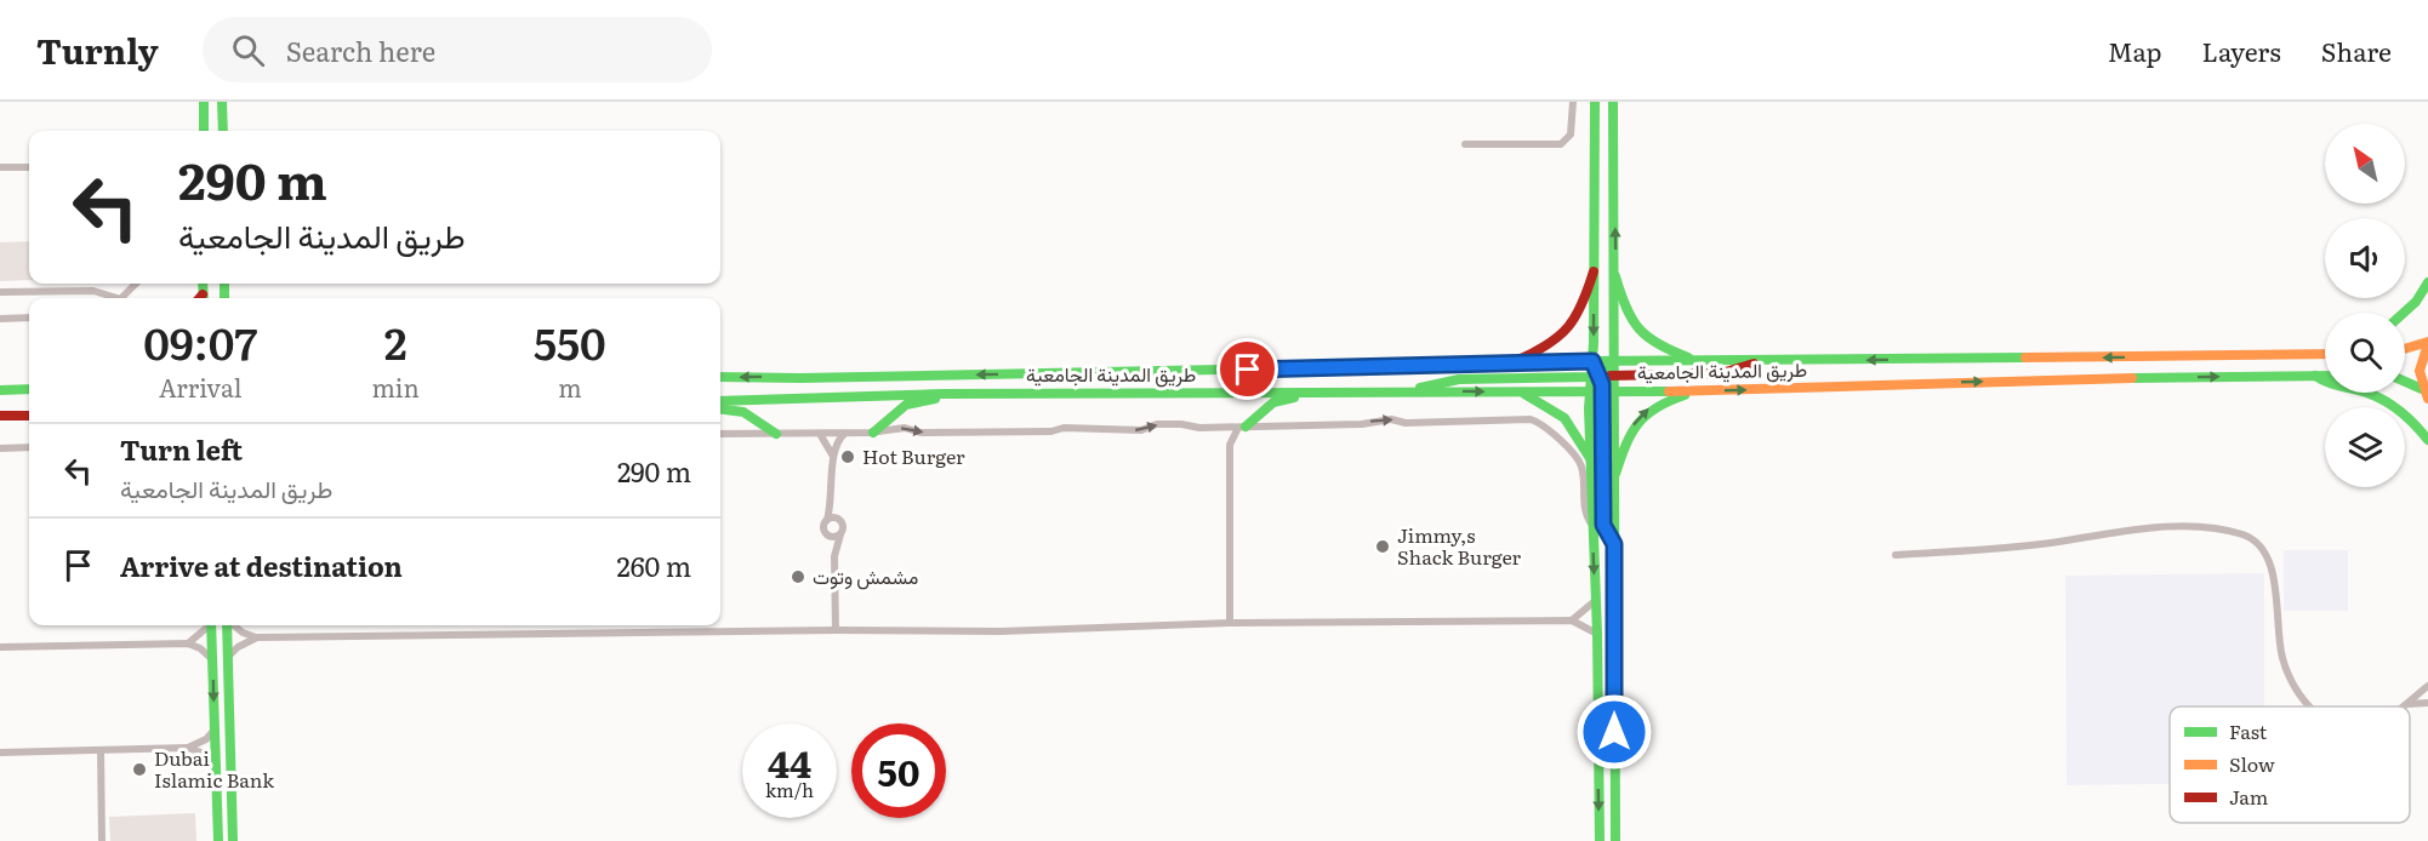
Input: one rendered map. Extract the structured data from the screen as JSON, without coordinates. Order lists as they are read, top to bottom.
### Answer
{
  "streets": {
    "main road": ["طريق المدينة الجامعية"]
  },
  "places": [
    "Hot Burger",
    "Jimmy,s Shack Burger",
    "مشمش وتوت",
    "Dubai Islamic Bank"
  ],
  "legend": ["Fast", "Slow", "Jam"],
  "north": "top left",
  "page": {
    "header": "Turnly",
    "search": "Search here",
    "nav": ["Map", "Layers", "Share"],
    "turn": ["290 m", "طريق المدينة الجامعية"],
    "eta": [
      "09:07",
      "Arrival",
      "2",
      "min",
      "550",
      "m"
    ],
    "list": [
      {
        "name": "Turn left",
        "note": "طريق المدينة الجامعية",
        "value": "290 m"
      },
      {
        "name": "Arrive at destination",
        "value": "260 m"
      }
    ],
    "speed": "44 km/h",
    "limit": "50"
  }
}
